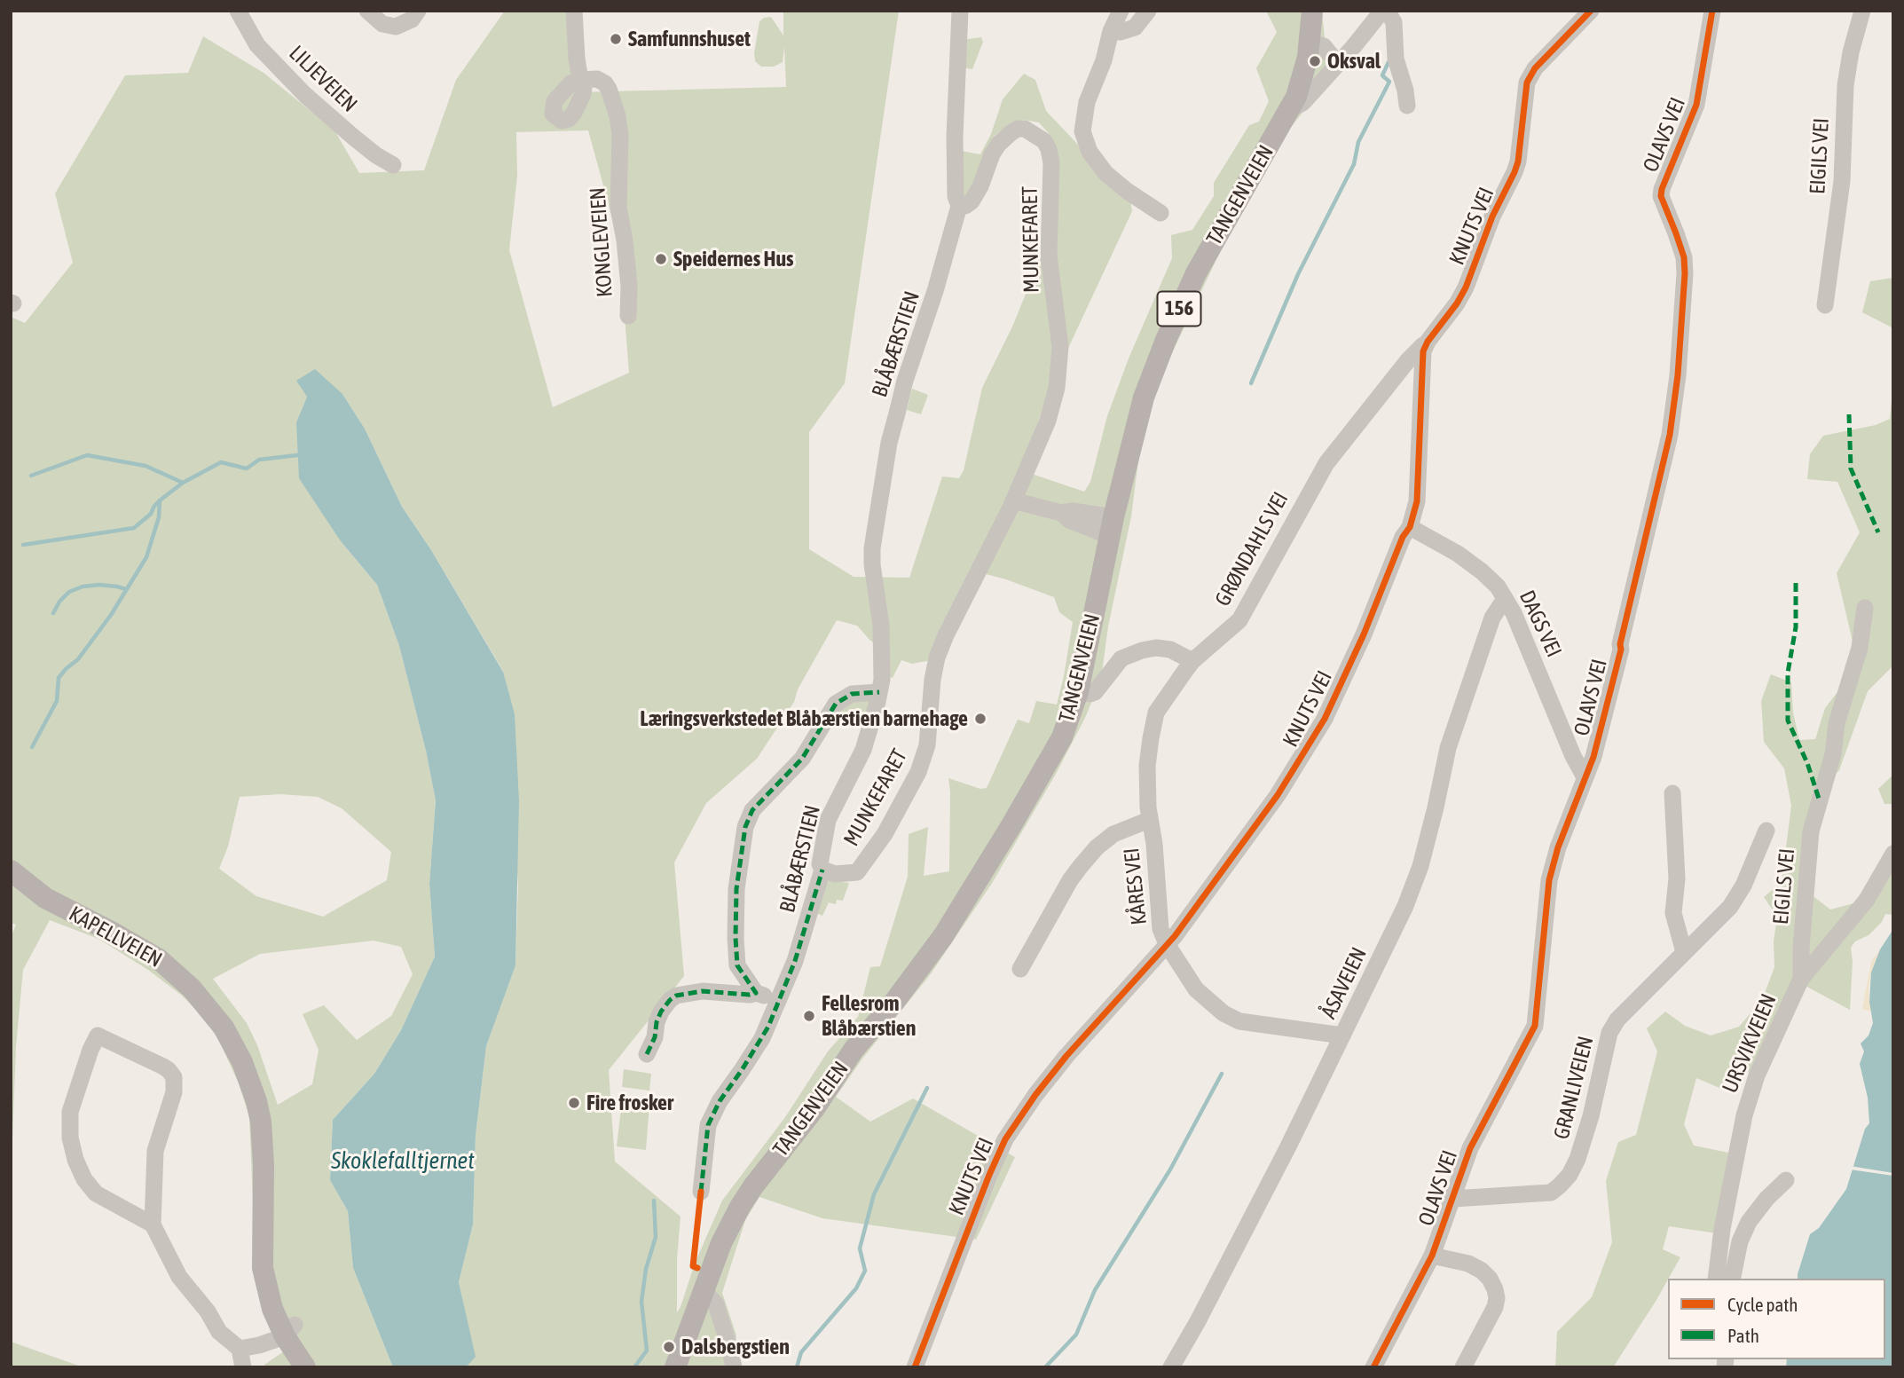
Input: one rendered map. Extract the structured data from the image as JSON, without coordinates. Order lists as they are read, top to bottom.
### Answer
{
  "streets": {
    "main road": ["TANGENVEIEN", "156", "KAPELLVEIEN"],
    "street": [
      "LILJEVEIEN",
      "OLAVS VEI",
      "EIGILS VEI",
      "KNUTS VEI",
      "MUNKEFARET",
      "KONGLEVEIEN",
      "BLÅBÆRSTIEN",
      "GRØNDAHLS VEI",
      "DAGS VEI",
      "KÅRES VEI",
      "ÅSAVEIEN",
      "URSVIKVEIEN",
      "GRANLIVEIEN"
    ]
  },
  "crossings": [
    ["OLAVS VEI", "DAGS VEI"],
    ["OLAVS VEI", "GRANLIVEIEN"],
    ["EIGILS VEI", "URSVIKVEIEN"],
    ["KNUTS VEI", "GRØNDAHLS VEI"],
    ["KNUTS VEI", "DAGS VEI"],
    ["KNUTS VEI", "KÅRES VEI"],
    ["MUNKEFARET", "BLÅBÆRSTIEN"],
    ["GRØNDAHLS VEI", "KÅRES VEI"],
    ["DAGS VEI", "ÅSAVEIEN"],
    ["KÅRES VEI", "ÅSAVEIEN"]
  ],
  "water": ["Skoklefalltjernet"],
  "places": [
    "Samfunnshuset",
    "Oksval",
    "Speidernes Hus",
    "Læringsverkstedet Blåbærstien barnehage",
    "Fellesrom Blåbærstien",
    "Fire frosker",
    "Dalsbergstien"
  ],
  "legend": ["Cycle path", "Path"]
}
